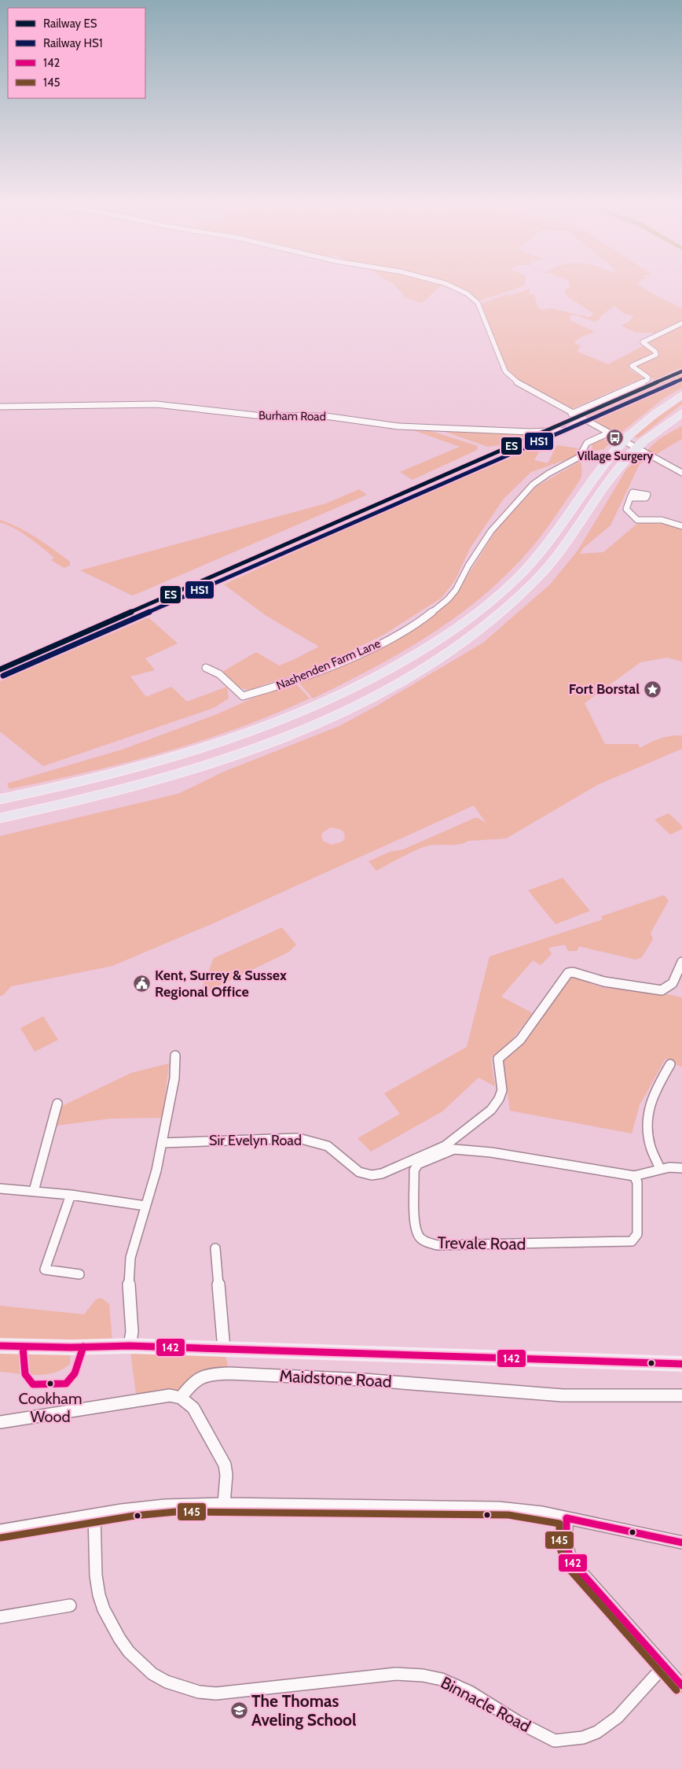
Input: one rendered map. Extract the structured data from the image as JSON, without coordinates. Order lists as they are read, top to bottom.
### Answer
{
  "streets": {
    "main road": ["Maidstone Road"],
    "street": [
      "Burham Road",
      "Nashenden Farm Lane",
      "Sir Evelyn Road",
      "Trevale Road",
      "Binnacle Road"
    ]
  },
  "places": {
    "bus stop": ["Village Surgery"],
    "place": ["Fort Borstal"],
    "public building": ["Kent, Surrey & Sussex Regional Office"],
    "other": ["Cookham Wood"],
    "school or university": ["The Thomas Aveling School"]
  },
  "lines": [
    "rail line ES",
    "rail line HS1",
    "transit line 142",
    "transit line 145"
  ],
  "legend": [
    "Railway ES",
    "Railway HS1",
    "142",
    "145"
  ]
}
